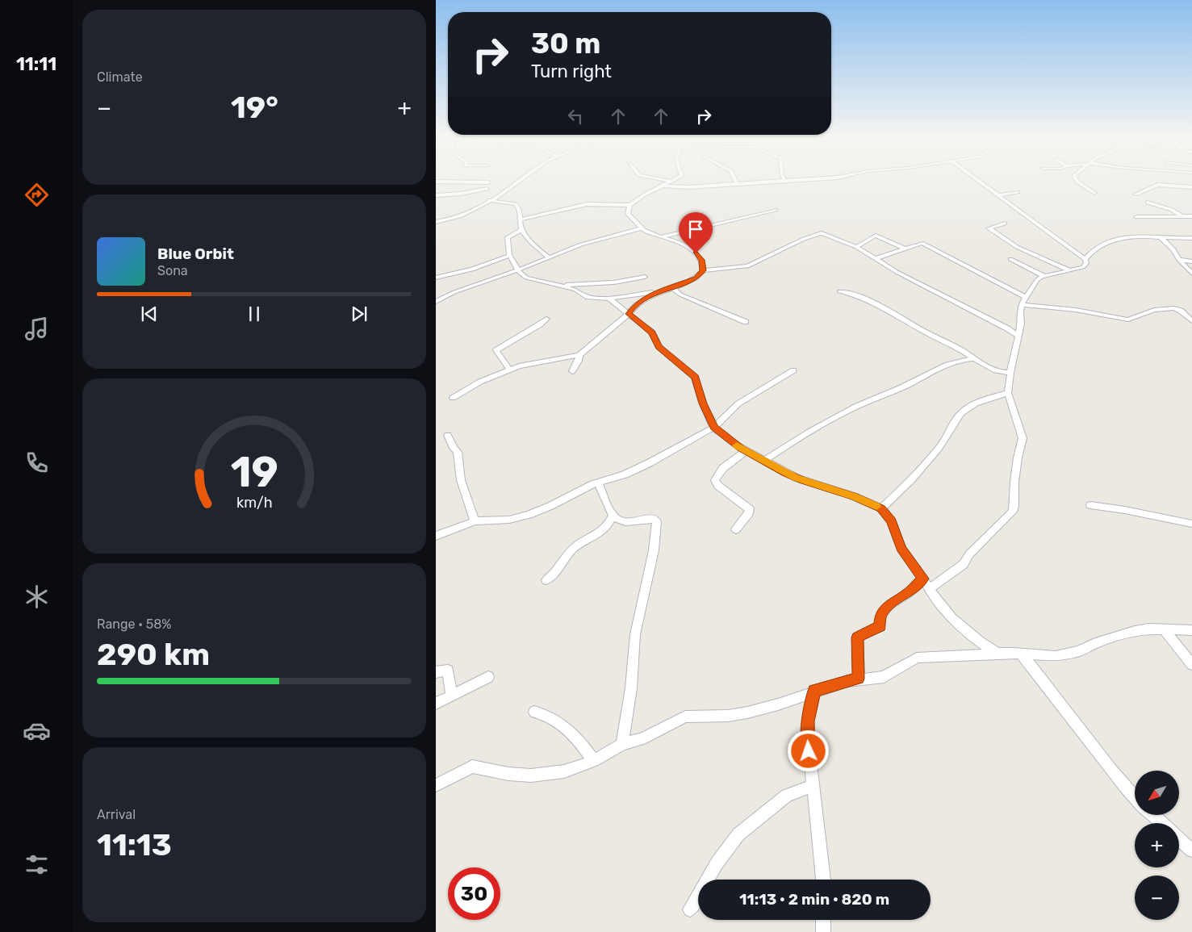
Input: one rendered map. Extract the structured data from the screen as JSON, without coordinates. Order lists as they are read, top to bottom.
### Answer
{
  "north": "bottom left",
  "page": {
    "tabs": "11:11",
    "tile": [
      "Climate",
      ["Range · 58%", "290 km"],
      ["Arrival", "11:13"]
    ],
    "turn": ["30 m", "Turn right"],
    "heat": ["−", "19°", "+"],
    "song": ["Blue Orbit", "Sona"],
    "map_buttons": ["+", "−"],
    "limit": "30",
    "trip": "11:13 · 2 min · 820 m",
    "gauge": ["19", "km/h"]
  }
}
